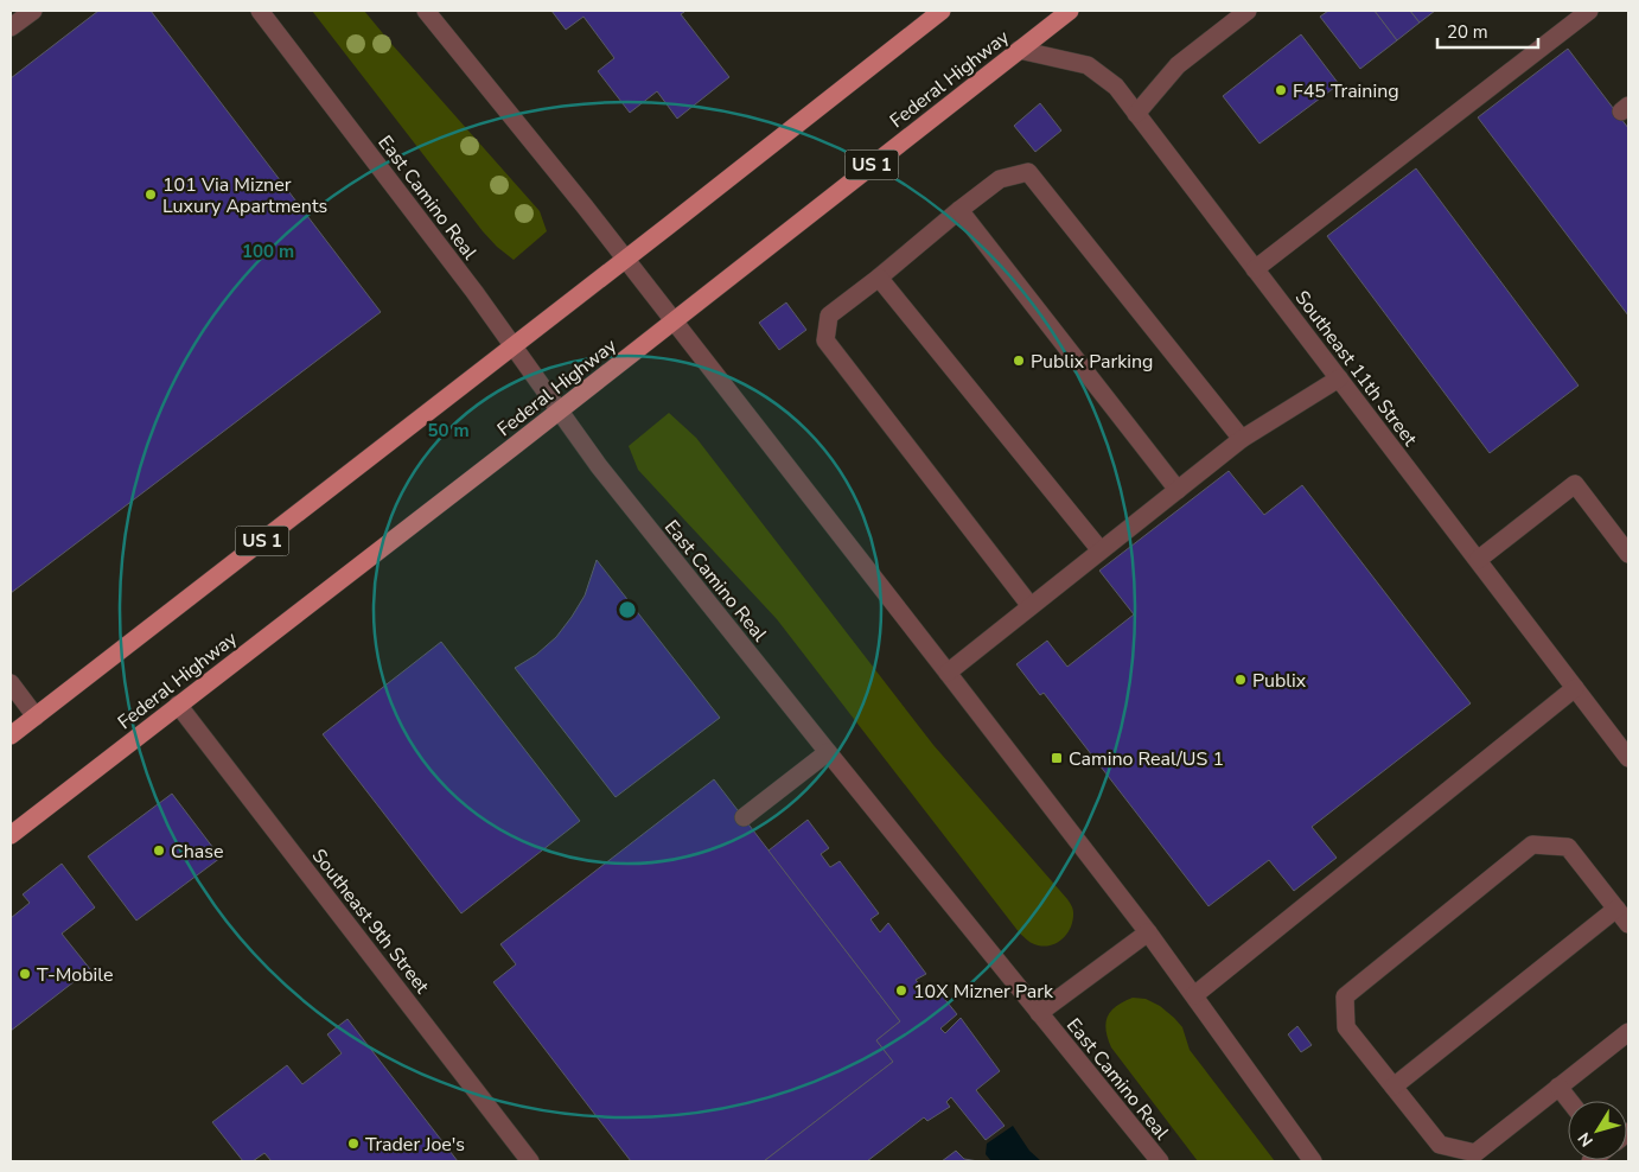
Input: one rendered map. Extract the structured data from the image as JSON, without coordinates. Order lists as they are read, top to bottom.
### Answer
{
  "streets": {
    "main road": ["Federal Highway", "US 1"],
    "street": ["East Camino Real", "Southeast 11th Street", "Southeast 9th Street"]
  },
  "crossings": [
    ["Federal Highway", "East Camino Real"],
    ["Federal Highway", "Southeast 11th Street"],
    ["Federal Highway", "Southeast 9th Street"],
    ["US 1", "East Camino Real"]
  ],
  "places": {
    "other": [
      "F45 Training",
      "101 Via Mizner Luxury Apartments",
      "Publix Parking",
      "Publix",
      "Chase",
      "T-Mobile",
      "10X Mizner Park",
      "Trader Joe's"
    ],
    "transit": ["Camino Real/US 1"]
  },
  "scale_bar": "20 m",
  "north": "bottom left",
  "rings": ["100 m", "50 m"]
}
